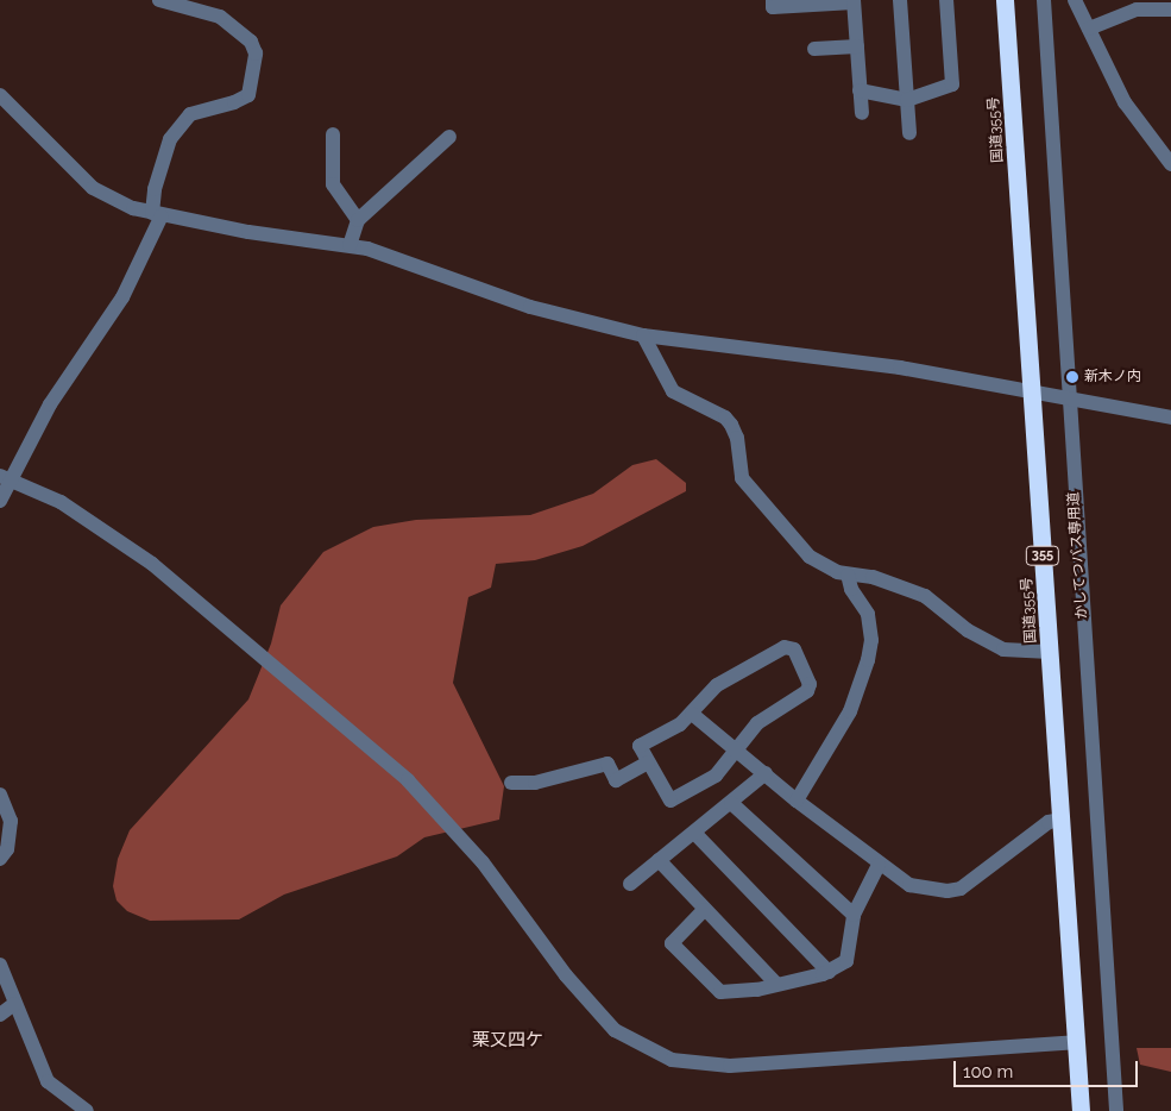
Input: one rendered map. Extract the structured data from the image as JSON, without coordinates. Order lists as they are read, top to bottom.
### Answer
{
  "streets": {
    "highway": ["国道355号", "355"],
    "street": ["かしてつバス専用道"]
  },
  "districts": ["栗又四ケ"],
  "places": ["新木ノ内"],
  "scale_bar": "100 m"
}
